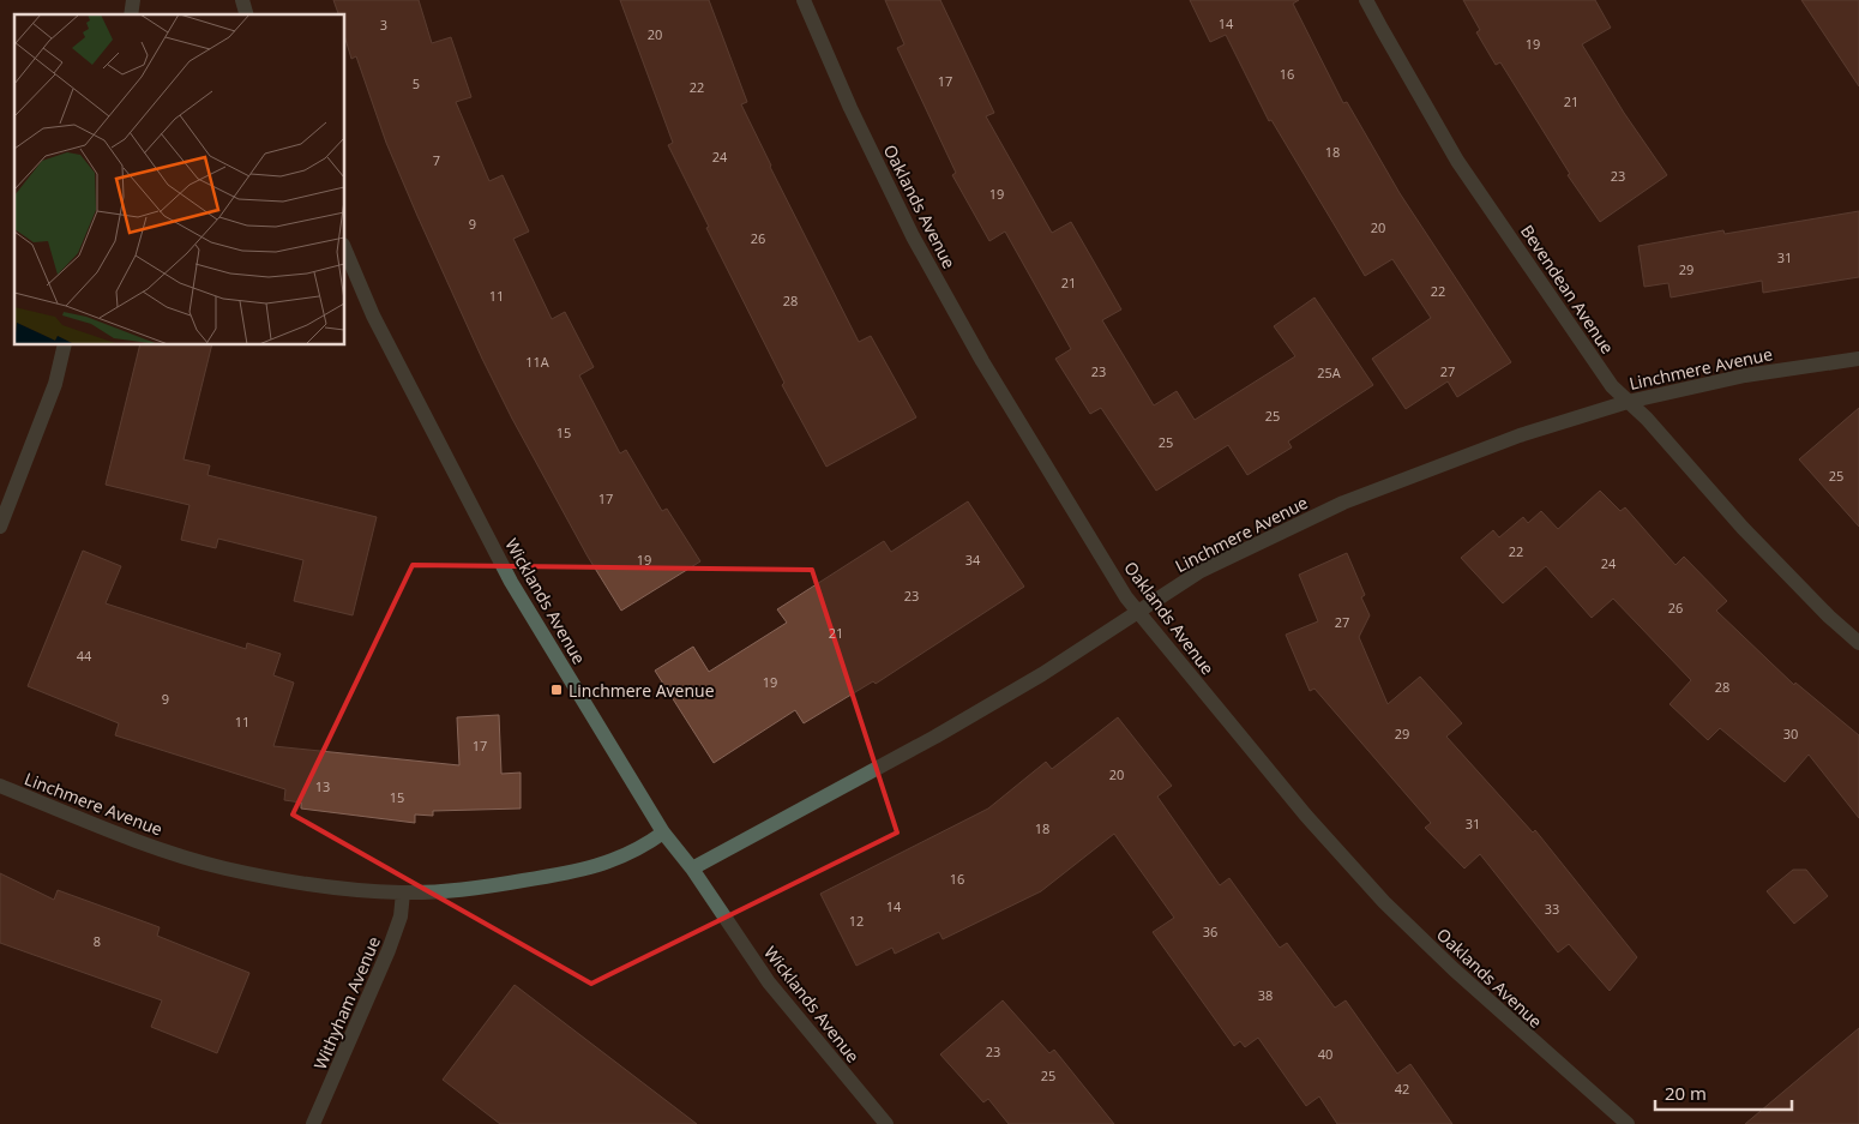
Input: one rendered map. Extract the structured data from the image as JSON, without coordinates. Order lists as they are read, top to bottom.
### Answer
{
  "streets": {
    "street": [
      "Oaklands Avenue",
      "Bevendean Avenue",
      "Linchmere Avenue",
      "Wicklands Avenue",
      "Withyham Avenue"
    ]
  },
  "crossings": [
    ["Oaklands Avenue", "Linchmere Avenue"],
    ["Bevendean Avenue", "Linchmere Avenue"],
    ["Linchmere Avenue", "Wicklands Avenue"],
    ["Linchmere Avenue", "Withyham Avenue"]
  ],
  "places": {
    "transit": ["Linchmere Avenue"]
  },
  "house_numbers": [
    "14",
    "3",
    "20",
    "19",
    "16",
    "17",
    "5",
    "22",
    "21",
    "18",
    "24",
    "7",
    "23",
    "19",
    "9",
    "20",
    "26",
    "31",
    "29",
    "21",
    "22",
    "11",
    "28",
    "11A",
    "23",
    "27",
    "25A",
    "25",
    "15",
    "25",
    "25",
    "17",
    "22",
    "19",
    "34",
    "24",
    "23",
    "26",
    "27",
    "21",
    "44",
    "19",
    "28",
    "9",
    "11",
    "29",
    "30",
    "17",
    "20",
    "13",
    "15",
    "31",
    "18",
    "16",
    "14",
    "33",
    "12",
    "36",
    "8",
    "38",
    "23",
    "40",
    "25",
    "42"
  ],
  "scale_bar": "20 m"
}
